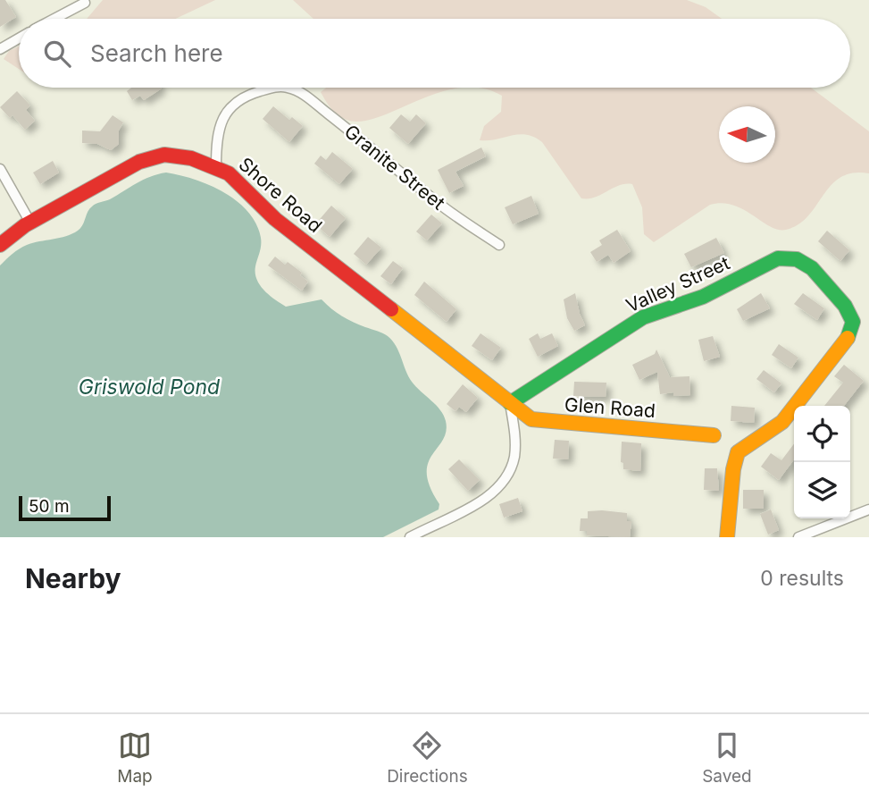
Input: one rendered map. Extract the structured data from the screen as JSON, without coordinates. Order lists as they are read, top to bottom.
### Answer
{
  "streets": {
    "street": [
      "Granite Street",
      "Shore Road",
      "Valley Street",
      "Glen Road"
    ]
  },
  "crossings": [
    ["Granite Street", "Shore Road"],
    ["Shore Road", "Valley Street"],
    ["Shore Road", "Glen Road"],
    ["Valley Street", "Glen Road"]
  ],
  "water": ["Griswold Pond"],
  "scale_bar": "50 m",
  "north": "left",
  "page": {
    "search": "Search here",
    "scale": "50 m",
    "heading": ["Nearby", "0 results"],
    "nav": ["Map", "Directions", "Saved"]
  }
}
